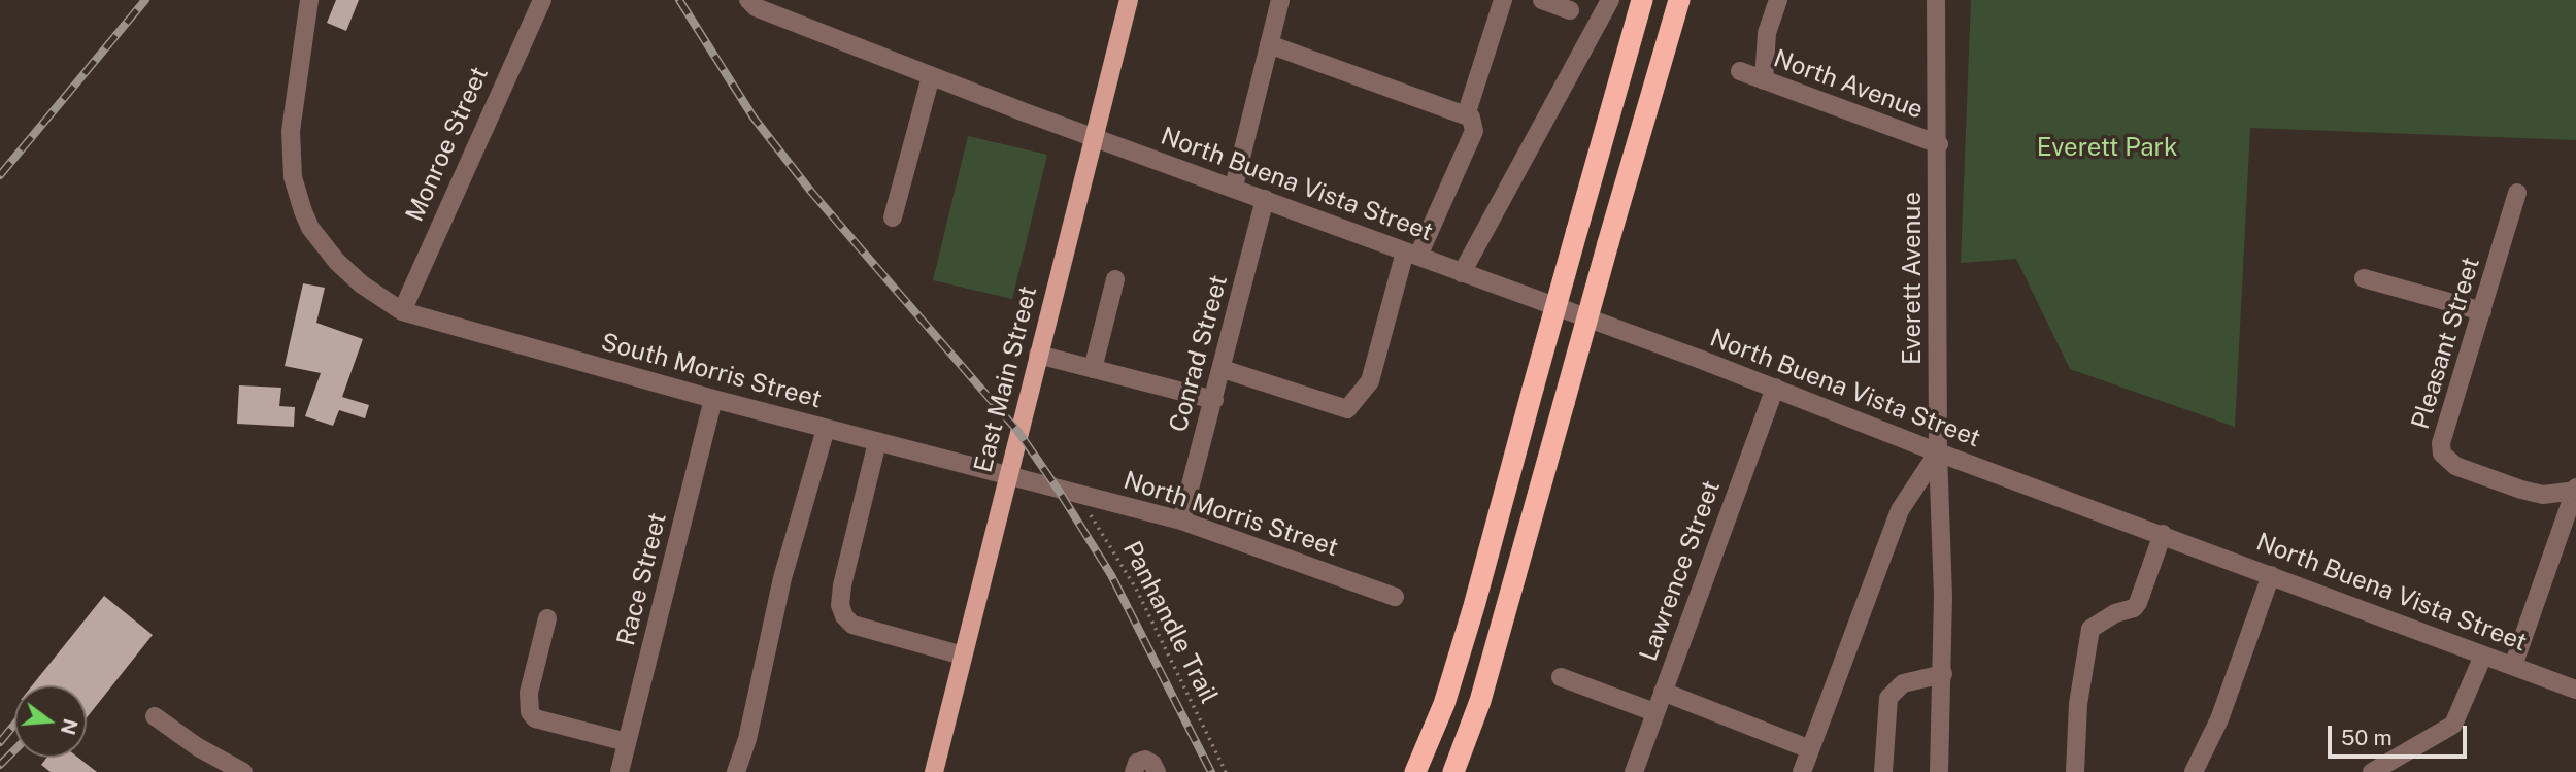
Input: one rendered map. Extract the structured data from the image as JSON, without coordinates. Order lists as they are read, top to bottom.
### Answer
{
  "streets": {
    "main road": ["East Main Street"],
    "street": [
      "North Avenue",
      "Monroe Street",
      "North Buena Vista Street",
      "Everett Avenue",
      "Pleasant Street",
      "Conrad Street",
      "South Morris Street",
      "North Morris Street",
      "Lawrence Street",
      "Race Street"
    ],
    "path": ["Panhandle Trail"]
  },
  "crossings": [
    ["North Avenue", "Everett Avenue"],
    ["Monroe Street", "South Morris Street"],
    ["North Buena Vista Street", "Everett Avenue"],
    ["North Buena Vista Street", "Conrad Street"],
    ["North Buena Vista Street", "East Main Street"],
    ["North Buena Vista Street", "Lawrence Street"],
    ["Conrad Street", "North Morris Street"],
    ["South Morris Street", "East Main Street"],
    ["South Morris Street", "North Morris Street"],
    ["South Morris Street", "Race Street"],
    ["East Main Street", "North Morris Street"],
    ["North Morris Street", "Panhandle Trail"]
  ],
  "parks": ["Everett Park"],
  "scale_bar": "50 m",
  "north": "right"
}
